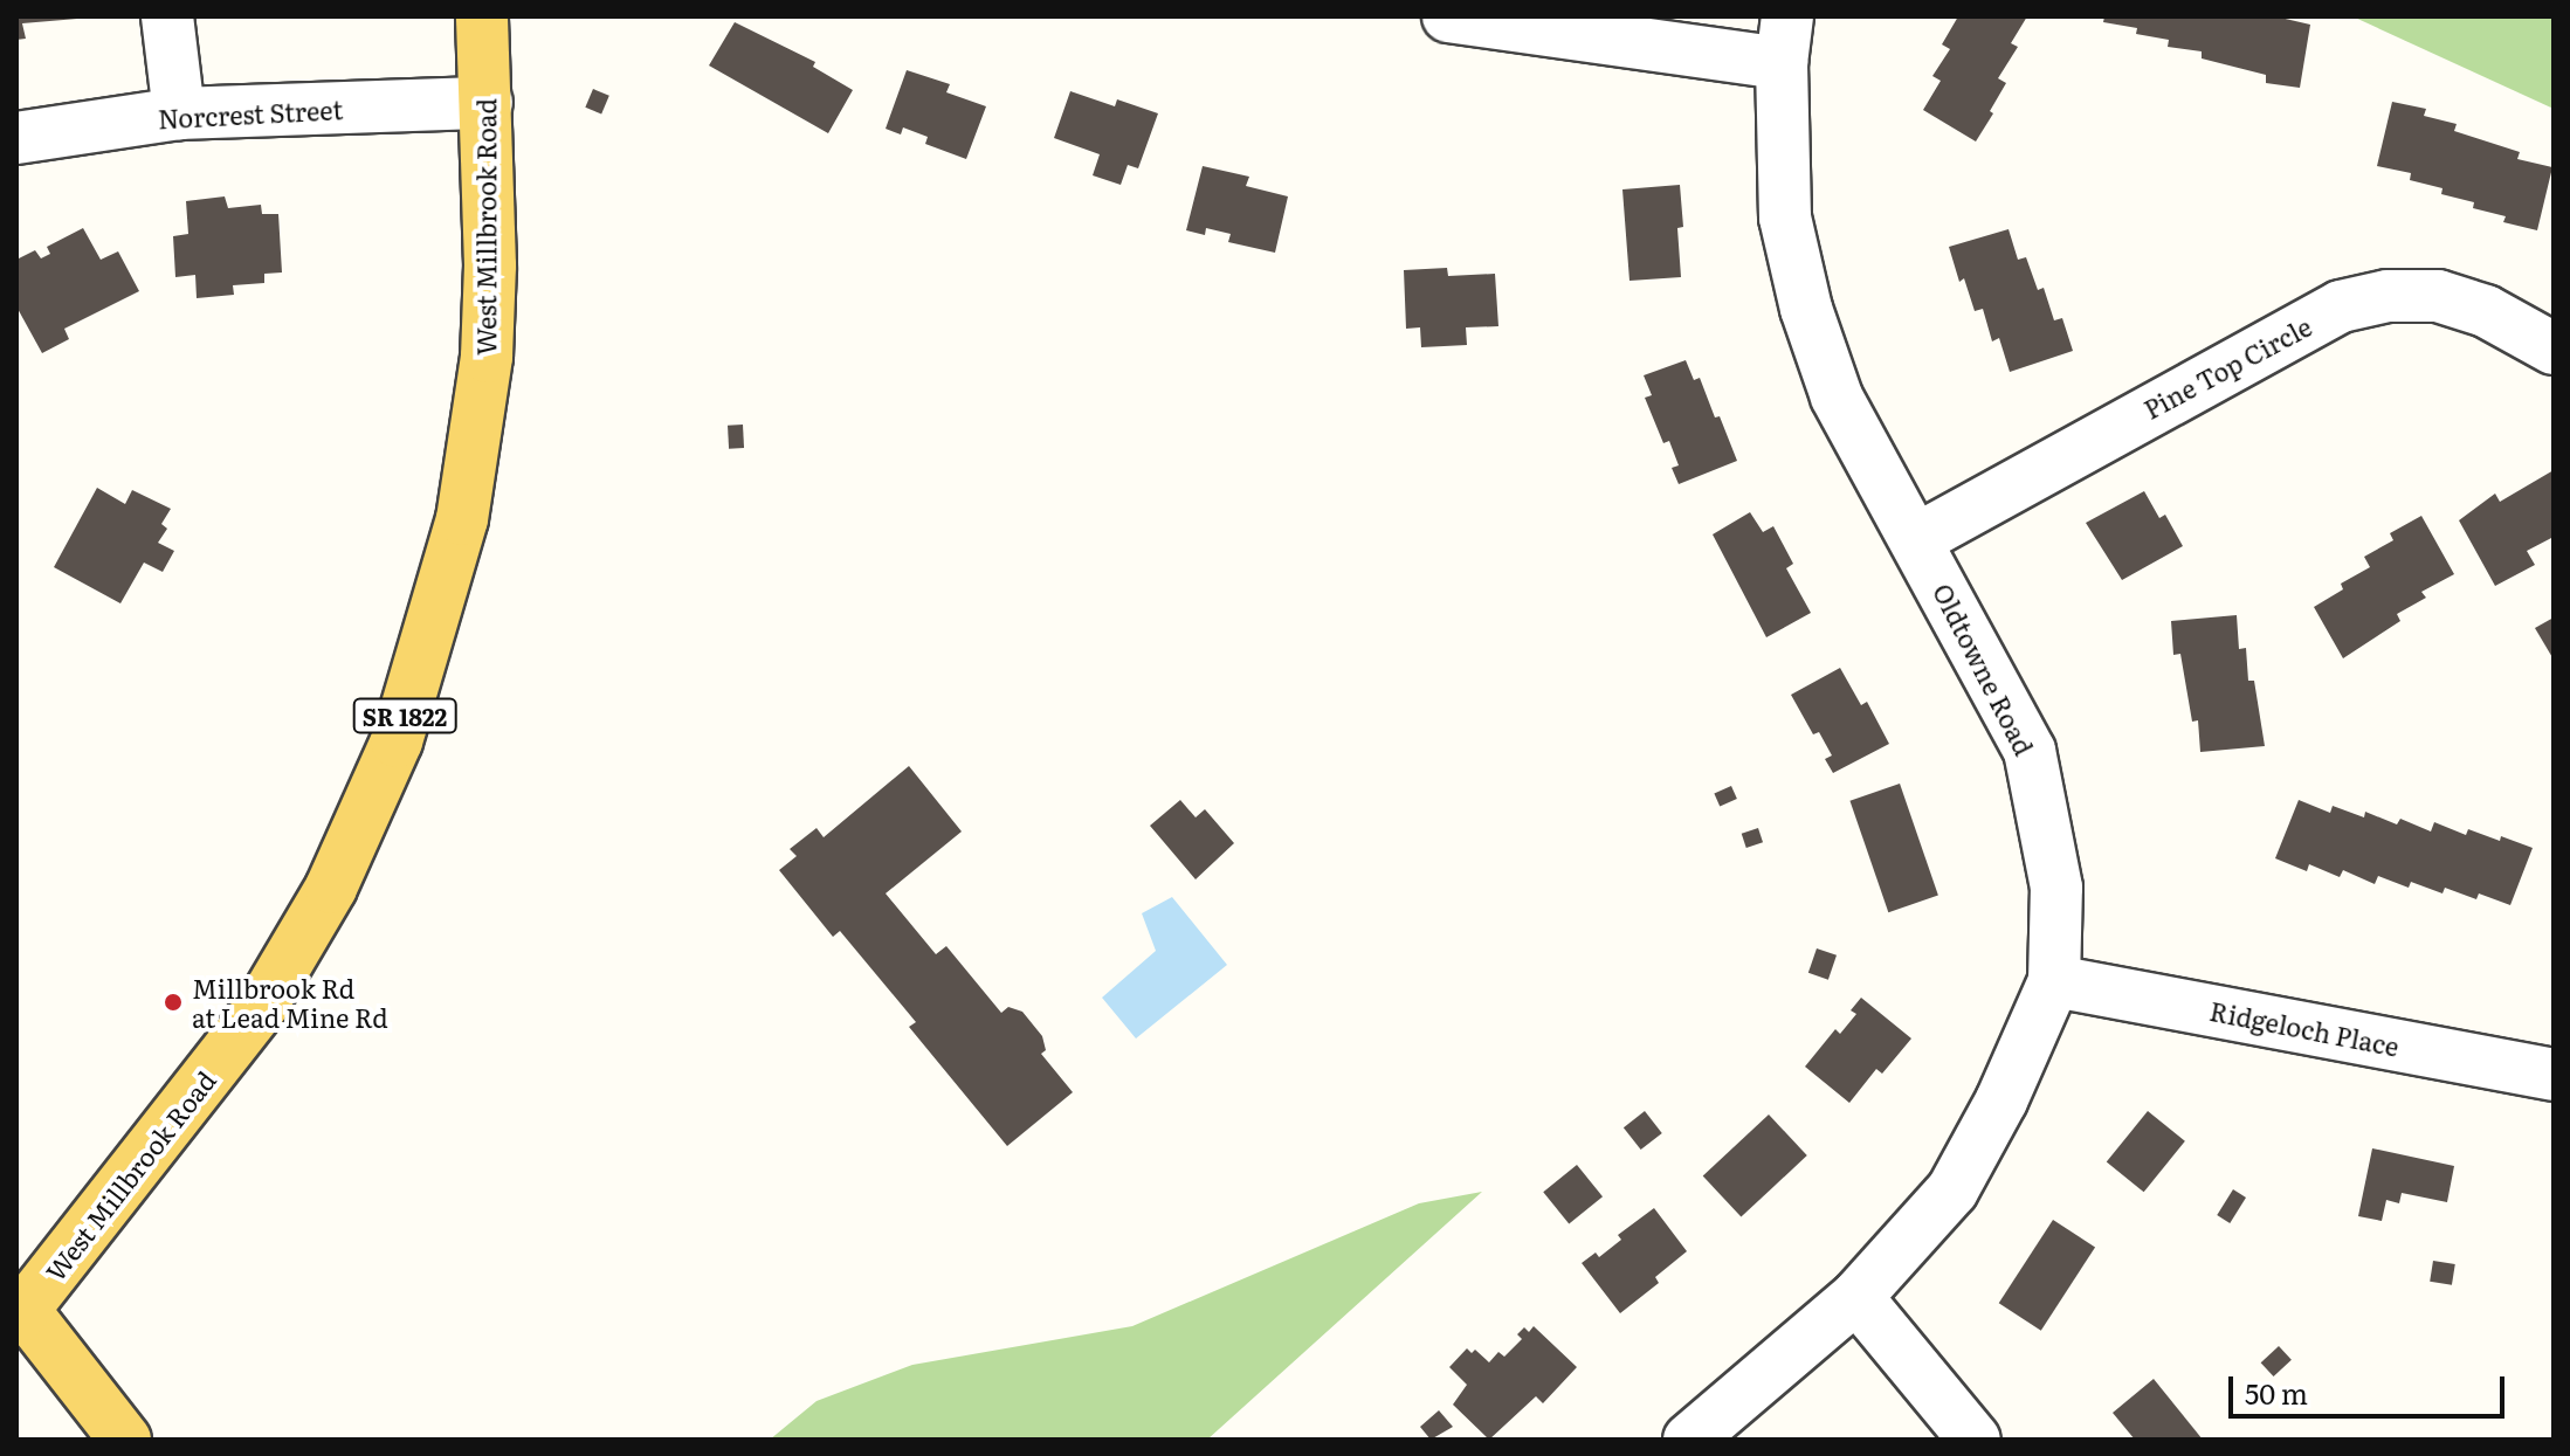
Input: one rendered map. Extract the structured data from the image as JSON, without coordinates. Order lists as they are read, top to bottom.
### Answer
{
  "streets": {
    "main road": ["West Millbrook Road", "SR 1822"],
    "street": [
      "Norcrest Street",
      "Pine Top Circle",
      "Oldtowne Road",
      "Ridgeloch Place"
    ]
  },
  "crossings": [
    ["Norcrest Street", "West Millbrook Road"],
    ["Pine Top Circle", "Oldtowne Road"],
    ["Oldtowne Road", "Ridgeloch Place"]
  ],
  "places": ["Millbrook Rd at Lead Mine Rd"],
  "scale_bar": "50 m"
}
